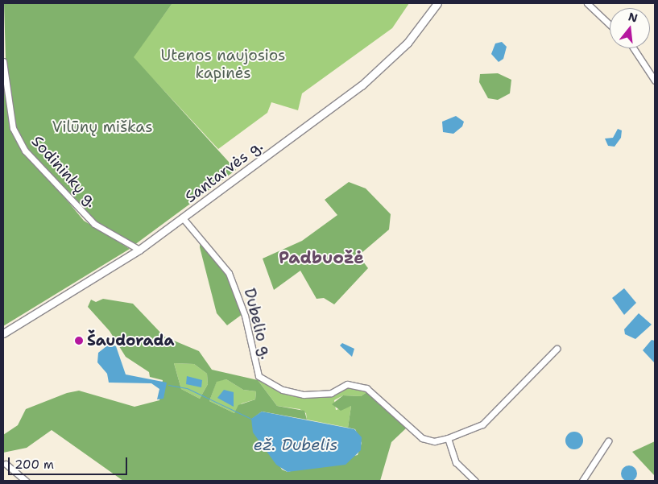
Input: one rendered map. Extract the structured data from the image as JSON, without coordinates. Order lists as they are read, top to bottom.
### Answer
{
  "streets": {
    "main road": ["Santarvės g."],
    "street": ["Sodininkų g.", "Dubelio g."]
  },
  "crossings": [
    ["Sodininkų g.", "Santarvės g."],
    ["Santarvės g.", "Dubelio g."]
  ],
  "districts": ["Padbuožė"],
  "water": ["ež. Dubelis"],
  "parks": ["Utenos naujosios kapinės", "Vilūnų miškas"],
  "places": ["Šaudorada"],
  "scale_bar": "200 m",
  "north": "top"
}
